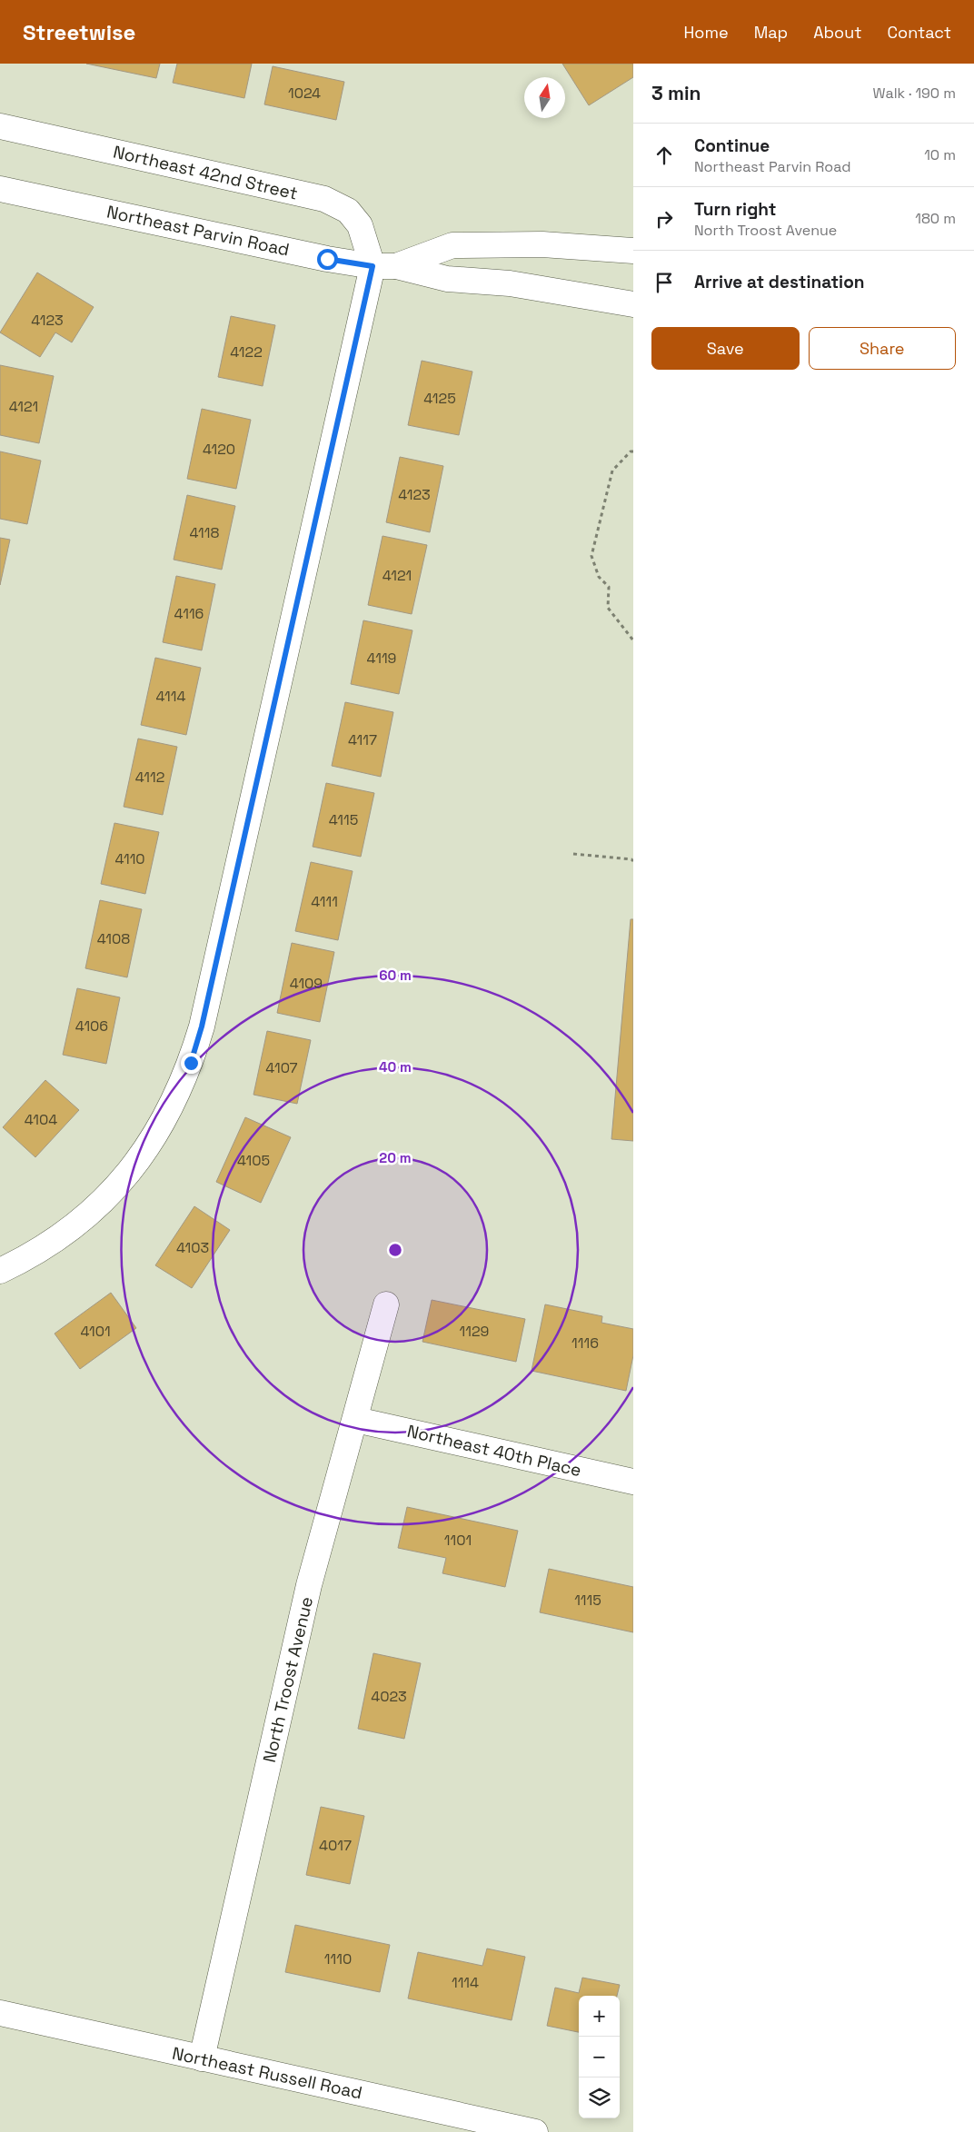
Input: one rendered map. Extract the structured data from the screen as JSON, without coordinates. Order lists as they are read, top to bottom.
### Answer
{
  "streets": {
    "street": [
      "Northeast 42nd Street",
      "Northeast Parvin Road",
      "Northeast 40th Place",
      "North Troost Avenue",
      "Northeast Russell Road"
    ]
  },
  "crossings": [
    ["Northeast 42nd Street", "Northeast Parvin Road"],
    ["Northeast 40th Place", "North Troost Avenue"],
    ["North Troost Avenue", "Northeast Russell Road"]
  ],
  "house_numbers": [
    "1024",
    "4123",
    "4122",
    "4125",
    "4121",
    "4120",
    "4123",
    "4118",
    "4121",
    "4116",
    "4119",
    "4114",
    "4117",
    "4112",
    "4115",
    "4110",
    "4111",
    "4108",
    "4109",
    "4106",
    "4107",
    "4104",
    "4105",
    "4103",
    "4101",
    "1129",
    "1116",
    "1101",
    "1115",
    "4023",
    "4017",
    "1110",
    "1114"
  ],
  "north": "top",
  "page": {
    "header": "Streetwise",
    "nav": [
      "Home",
      "Map",
      "About",
      "Contact"
    ],
    "heading": ["3 min", "Walk · 190 m"],
    "list": [
      ["Continue", "Northeast Parvin Road", "10 m"],
      ["Turn right", "North Troost Avenue", "180 m"],
      "Arrive at destination"
    ],
    "buttons": ["Save", "Share"],
    "map_buttons": ["+", "−"]
  },
  "rings": ["60 m", "40 m", "20 m"]
}
